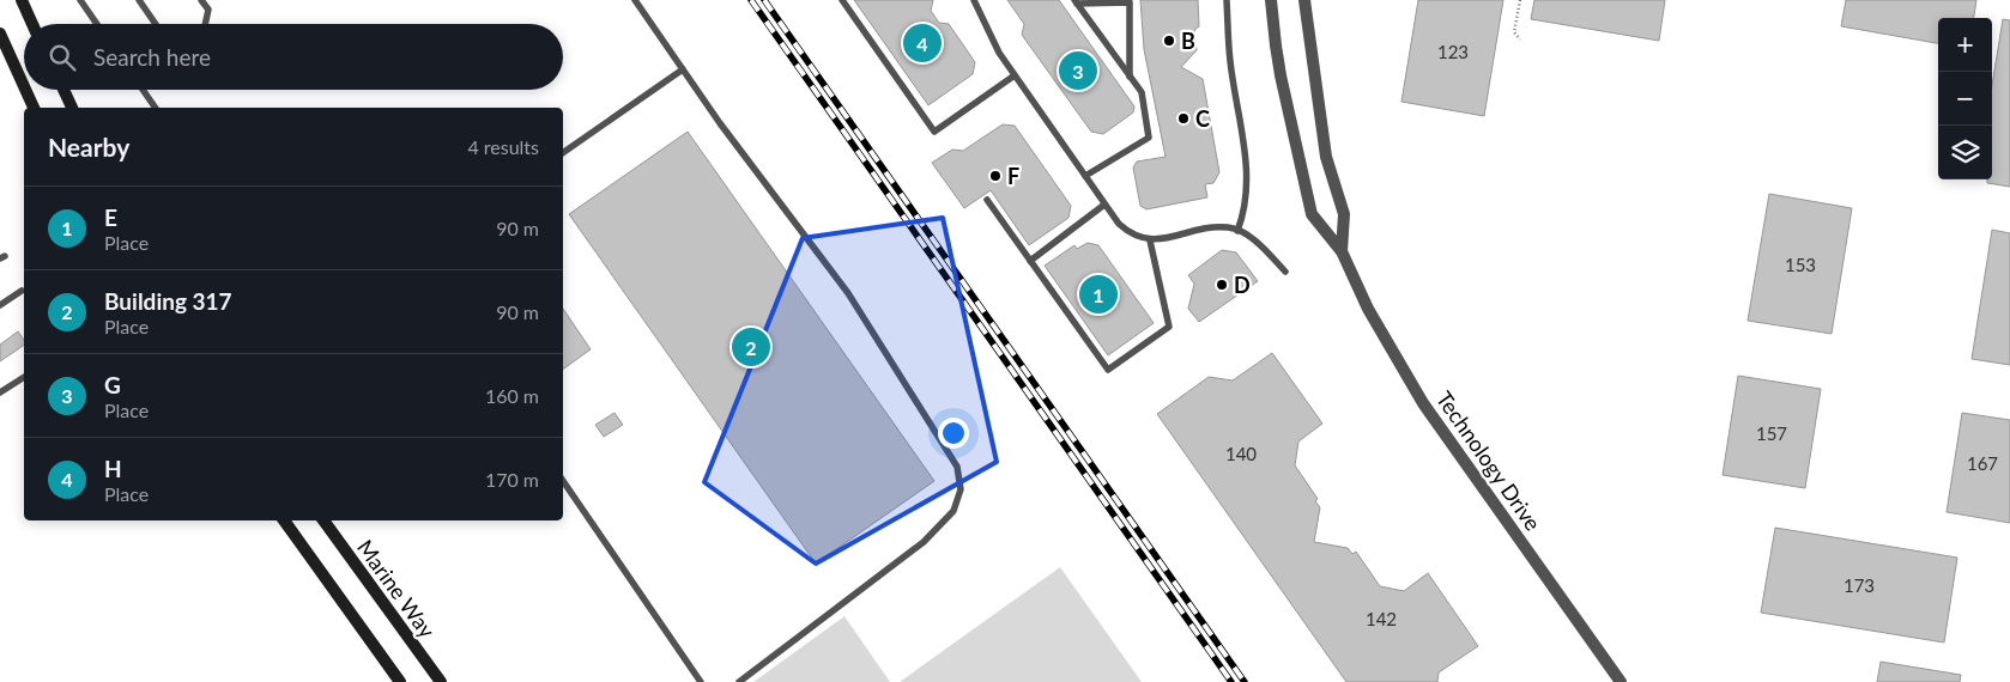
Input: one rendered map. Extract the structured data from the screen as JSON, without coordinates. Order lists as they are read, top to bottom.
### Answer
{
  "streets": {
    "main road": ["Marine Way"],
    "street": ["Technology Drive"]
  },
  "places": [
    "B",
    "C",
    "F",
    "D"
  ],
  "house_numbers": [
    "123",
    "153",
    "157",
    "140",
    "167",
    "173",
    "142"
  ],
  "page": {
    "map_buttons": ["+", "−"],
    "pins": [
      "4",
      "3",
      "1",
      "2"
    ],
    "search": "Search here",
    "heading": ["Nearby", "4 results"],
    "list": [
      {
        "mark": "1",
        "name": "E",
        "note": "Place",
        "value": "90 m"
      },
      {
        "mark": "2",
        "name": "Building 317",
        "note": "Place",
        "value": "90 m"
      },
      {
        "mark": "3",
        "name": "G",
        "note": "Place",
        "value": "160 m"
      },
      {
        "mark": "4",
        "name": "H",
        "note": "Place",
        "value": "170 m"
      }
    ]
  }
}
